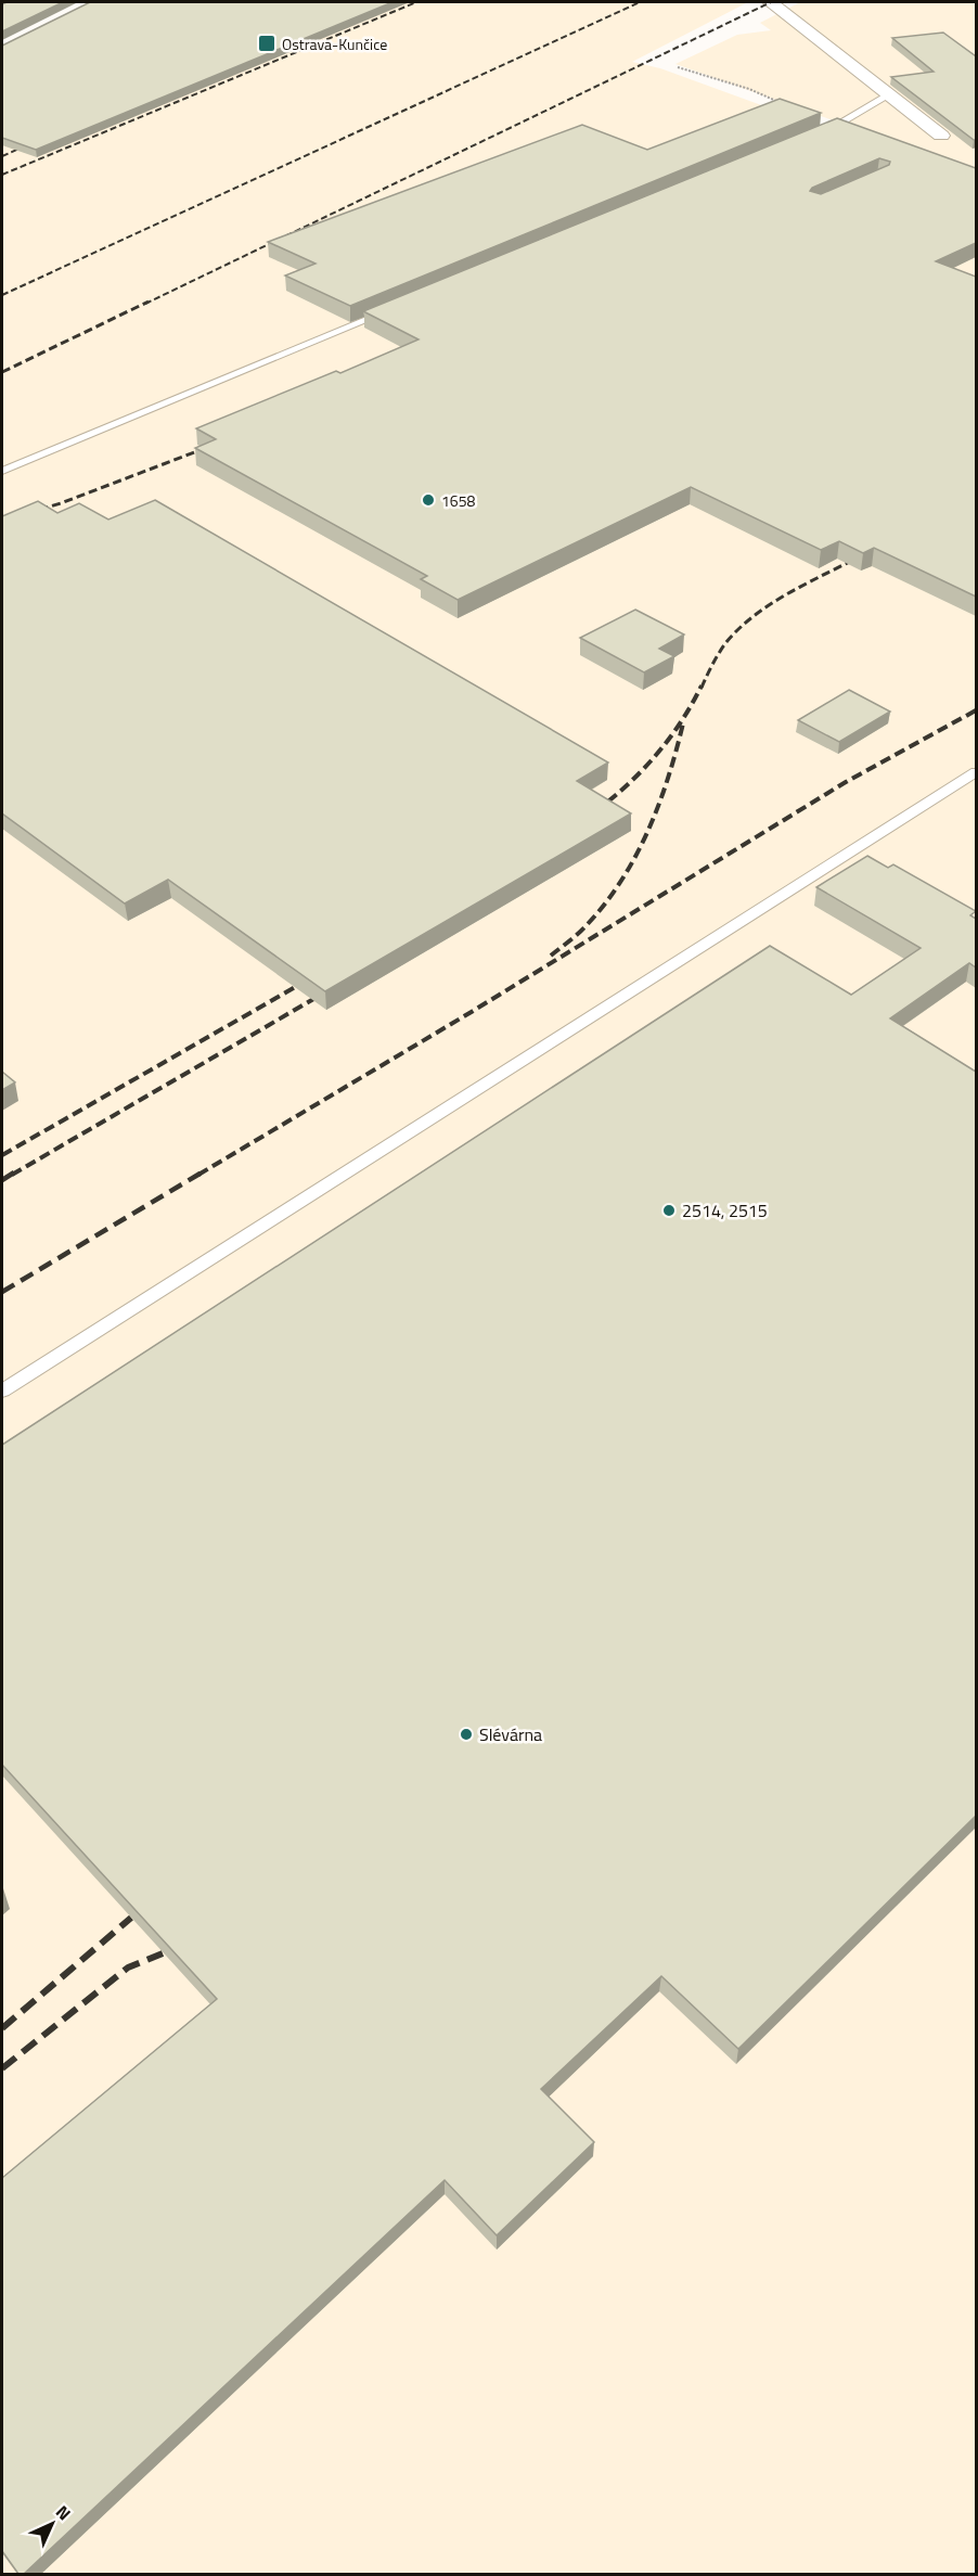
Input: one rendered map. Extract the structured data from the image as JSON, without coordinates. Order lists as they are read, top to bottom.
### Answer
{
  "places": {
    "transit": ["Ostrava-Kunčice"],
    "other": ["1658", "2514, 2515", "Slévárna"]
  },
  "north": "top right"
}
